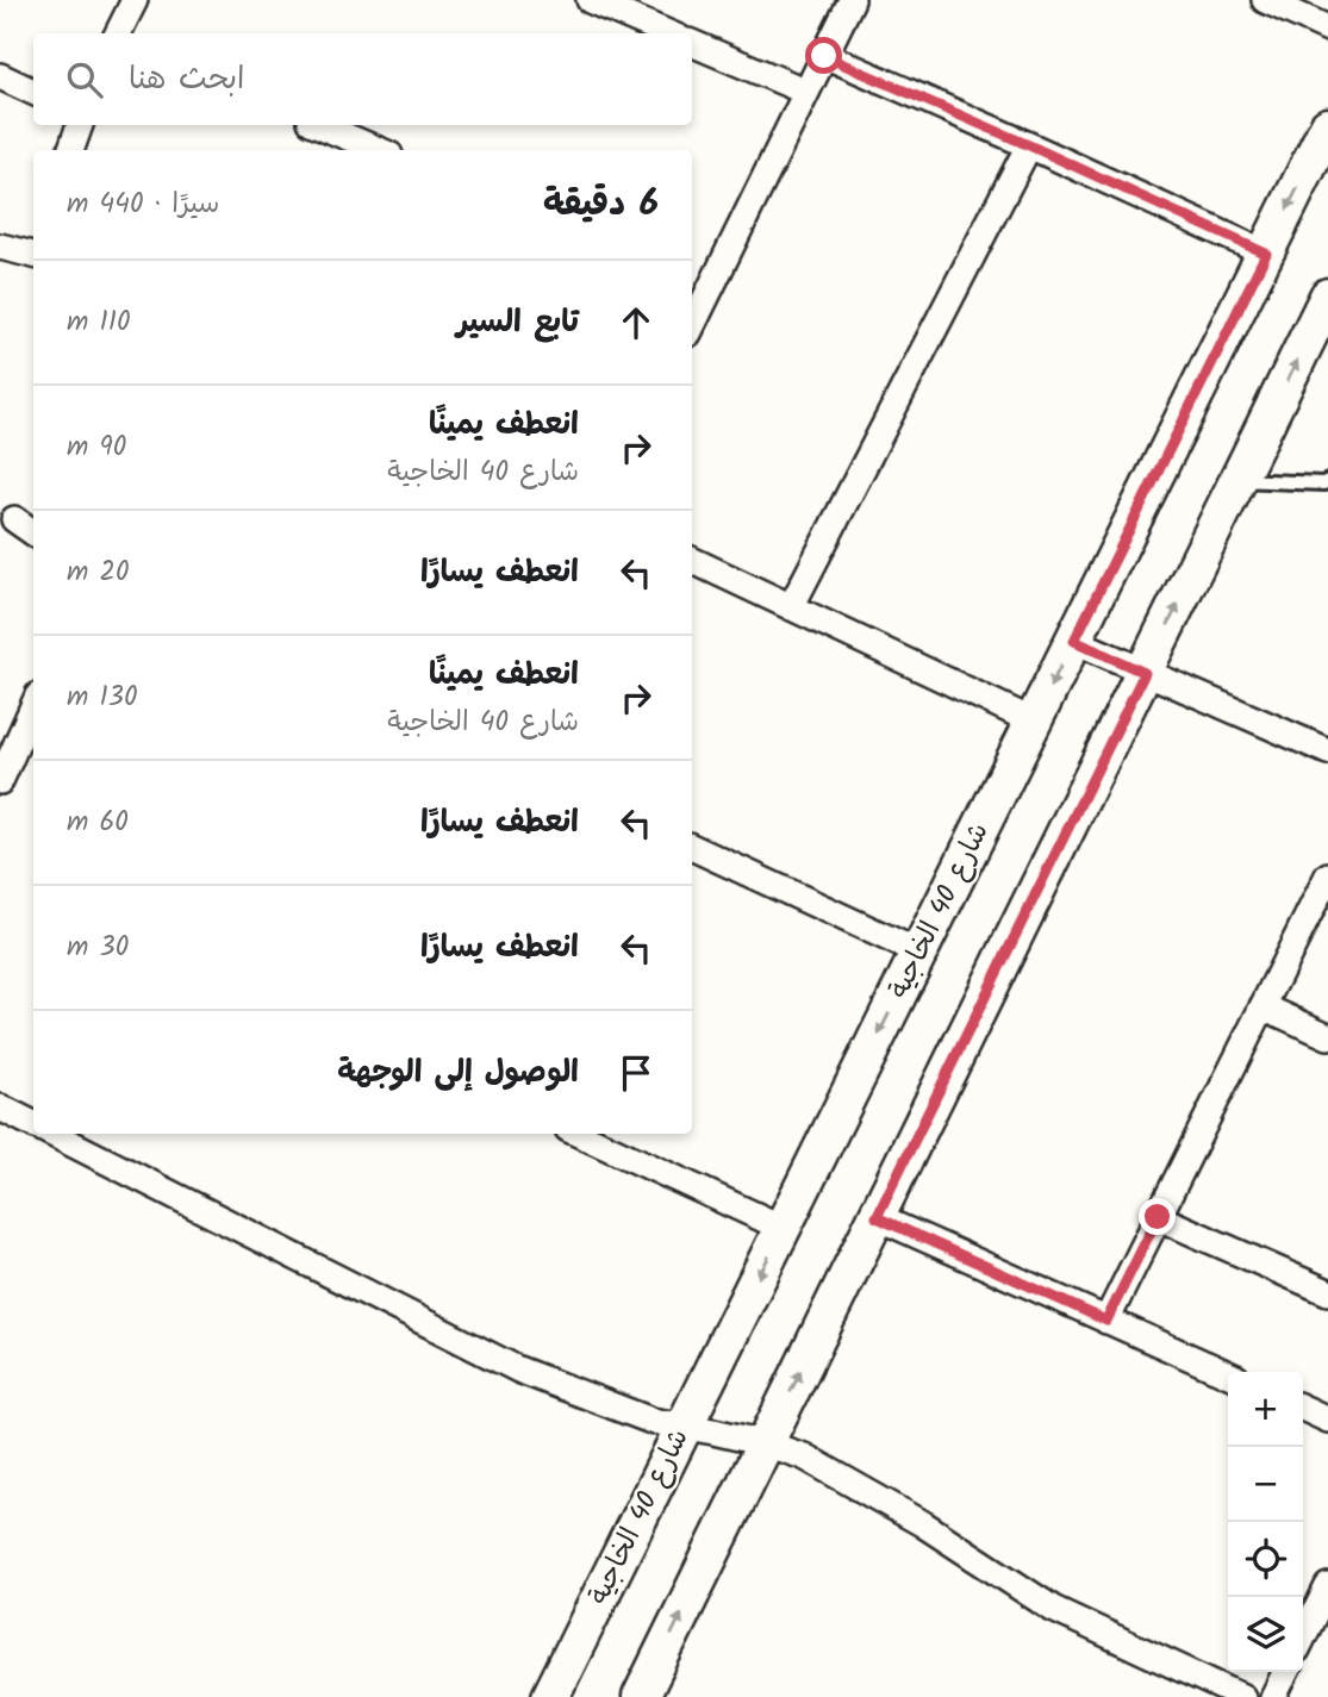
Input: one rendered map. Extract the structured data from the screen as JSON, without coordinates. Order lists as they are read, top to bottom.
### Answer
{
  "streets": {
    "street": ["شارع 40 الخاجية"]
  },
  "page": {
    "search": "ابحث هنا",
    "heading": ["6 دقيقة", "سيرًا · 440 m"],
    "list": [
      ["تابع السير", "110 m"],
      ["انعطف يمينًا", "شارع 40 الخاجية", "90 m"],
      ["انعطف يسارًا", "20 m"],
      ["انعطف يمينًا", "شارع 40 الخاجية", "130 m"],
      ["انعطف يسارًا", "60 m"],
      ["انعطف يسارًا", "30 m"],
      "الوصول إلى الوجهة"
    ],
    "map_buttons": ["+", "−"]
  }
}
